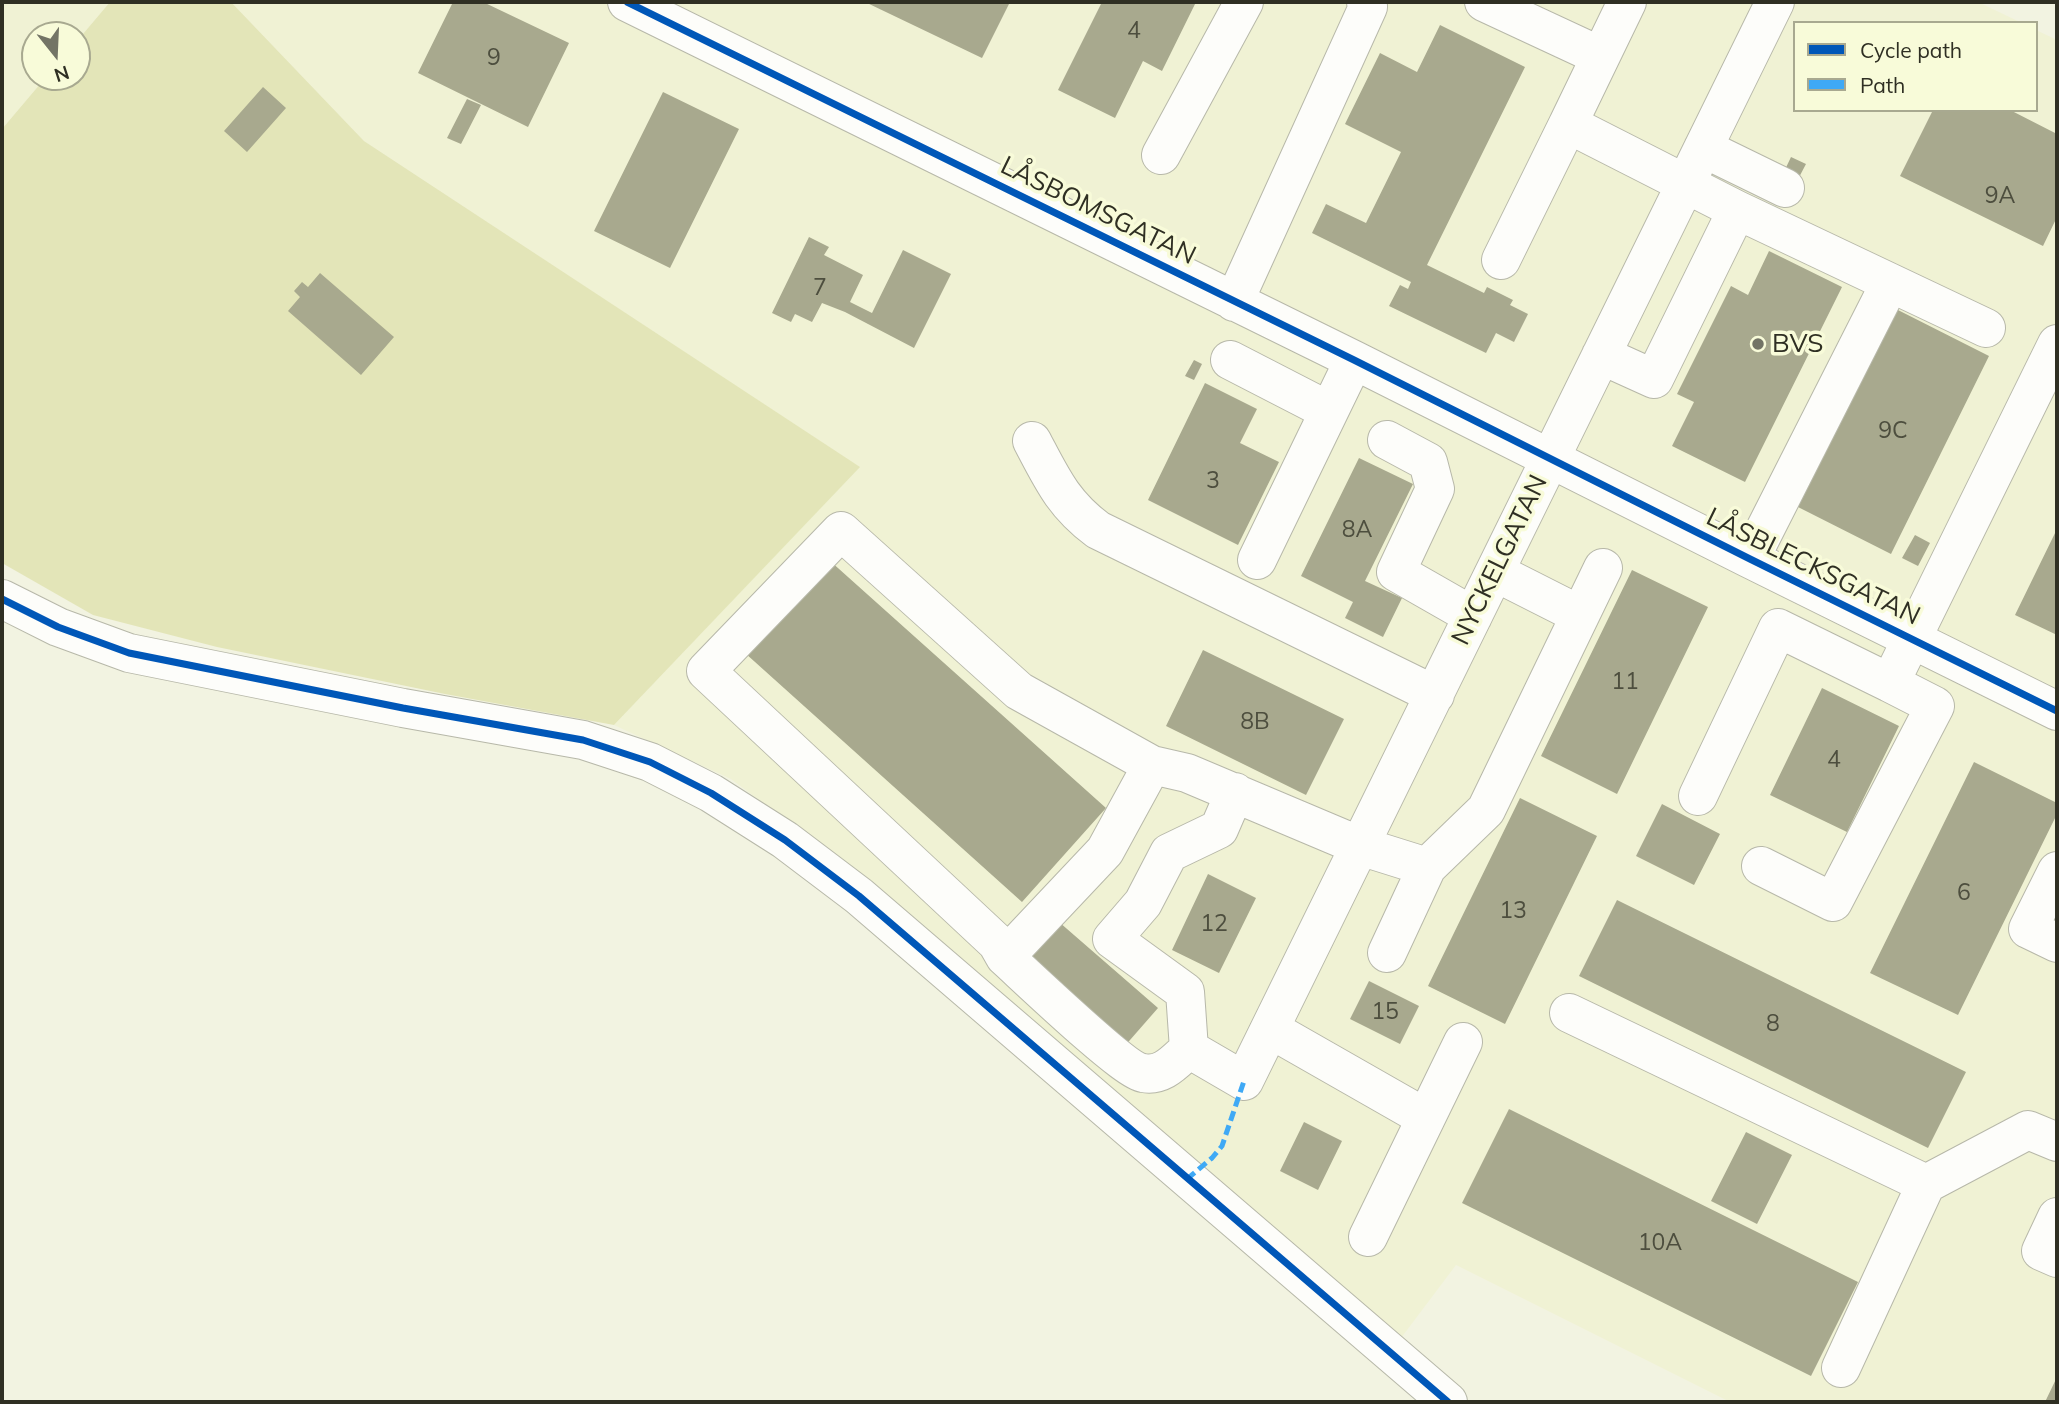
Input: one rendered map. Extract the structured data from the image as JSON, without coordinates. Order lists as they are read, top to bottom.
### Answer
{
  "streets": {
    "street": ["LÅSBOMSGATAN", "NYCKELGATAN", "LÅSBLECKSGATAN"]
  },
  "crossings": [
    ["LÅSBOMSGATAN", "NYCKELGATAN"],
    ["LÅSBOMSGATAN", "LÅSBLECKSGATAN"],
    ["NYCKELGATAN", "LÅSBLECKSGATAN"]
  ],
  "places": ["BVS"],
  "house_numbers": [
    "4",
    "9",
    "9A",
    "7",
    "9C",
    "3",
    "8A",
    "11",
    "8B",
    "4",
    "6",
    "13",
    "12",
    "15",
    "8",
    "10A"
  ],
  "legend": ["Cycle path", "Path"],
  "north": "bottom"
}
